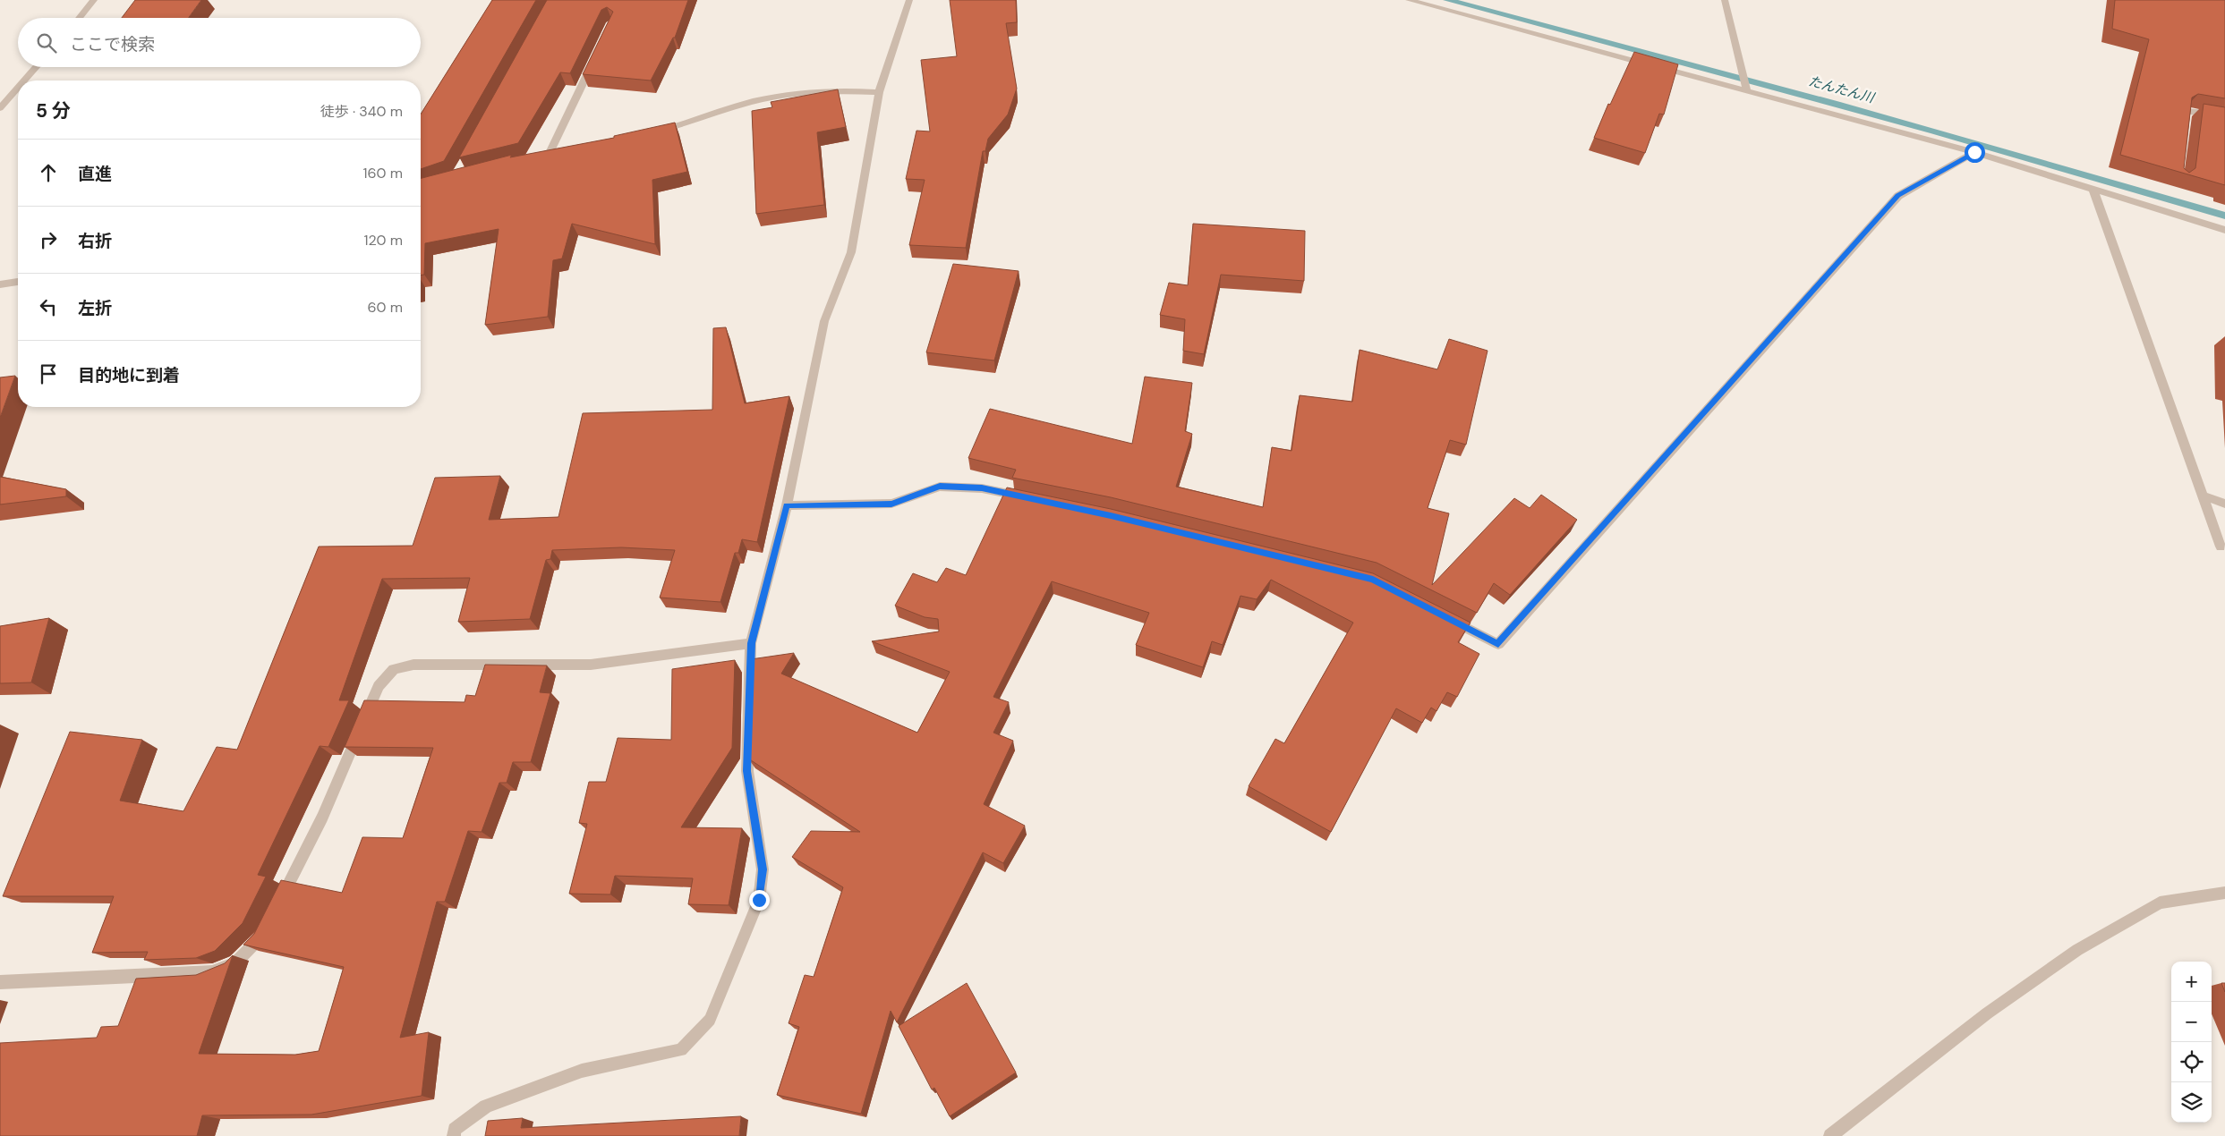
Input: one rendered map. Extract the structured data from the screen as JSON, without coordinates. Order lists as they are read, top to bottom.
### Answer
{
  "water": ["たんたん川"],
  "page": {
    "search": "ここで検索",
    "heading": ["5 分", "徒歩 · 340 m"],
    "list": [
      ["直進", "160 m"],
      ["右折", "120 m"],
      ["左折", "60 m"],
      "目的地に到着"
    ],
    "map_buttons": ["+", "−"]
  }
}
